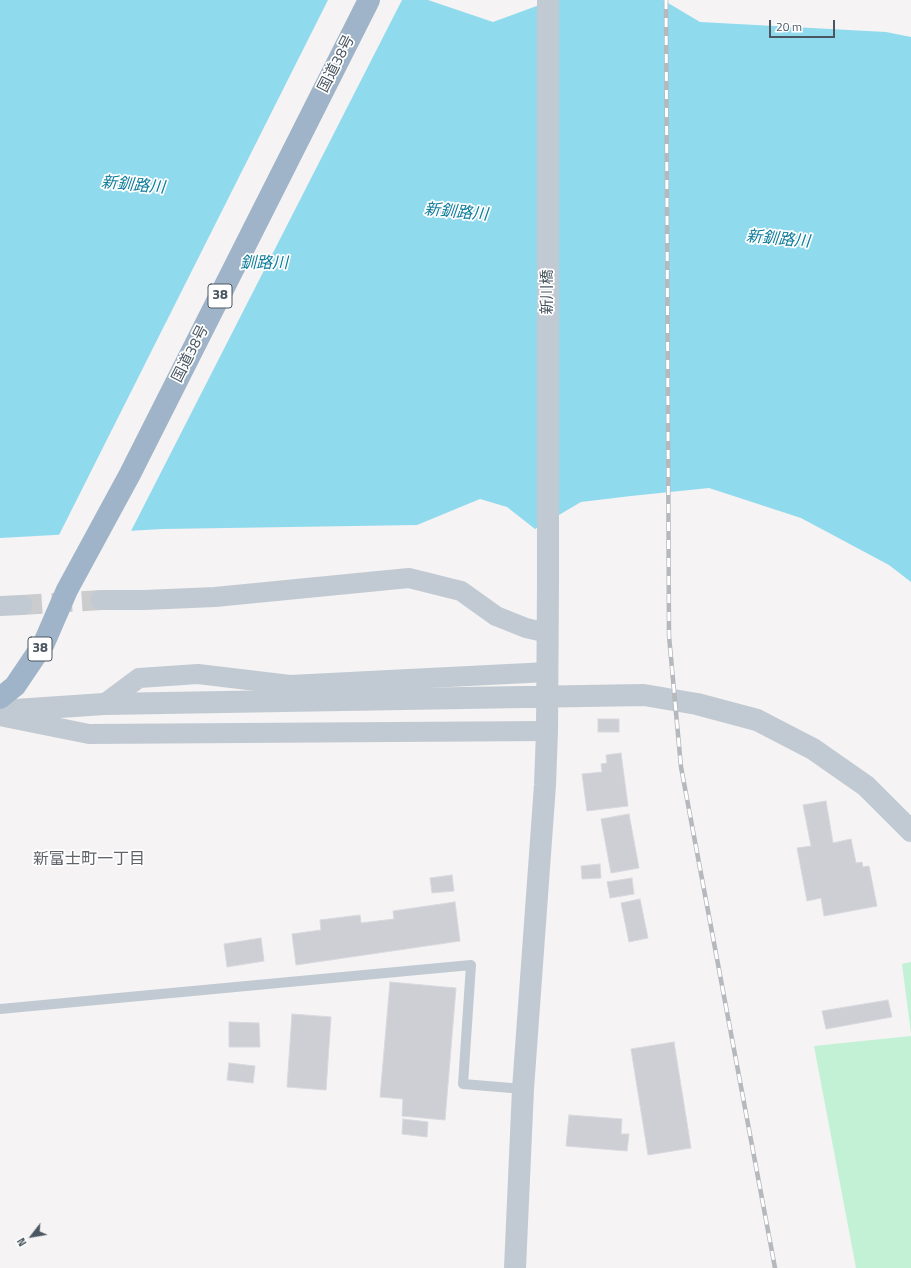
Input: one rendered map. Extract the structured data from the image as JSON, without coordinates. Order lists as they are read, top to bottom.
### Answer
{
  "streets": {
    "highway": ["国道38号", "38"],
    "street": ["新川橋"]
  },
  "districts": ["新富士町一丁目"],
  "water": ["新釧路川", "釧路川"],
  "scale_bar": "20 m",
  "north": "bottom left"
}
